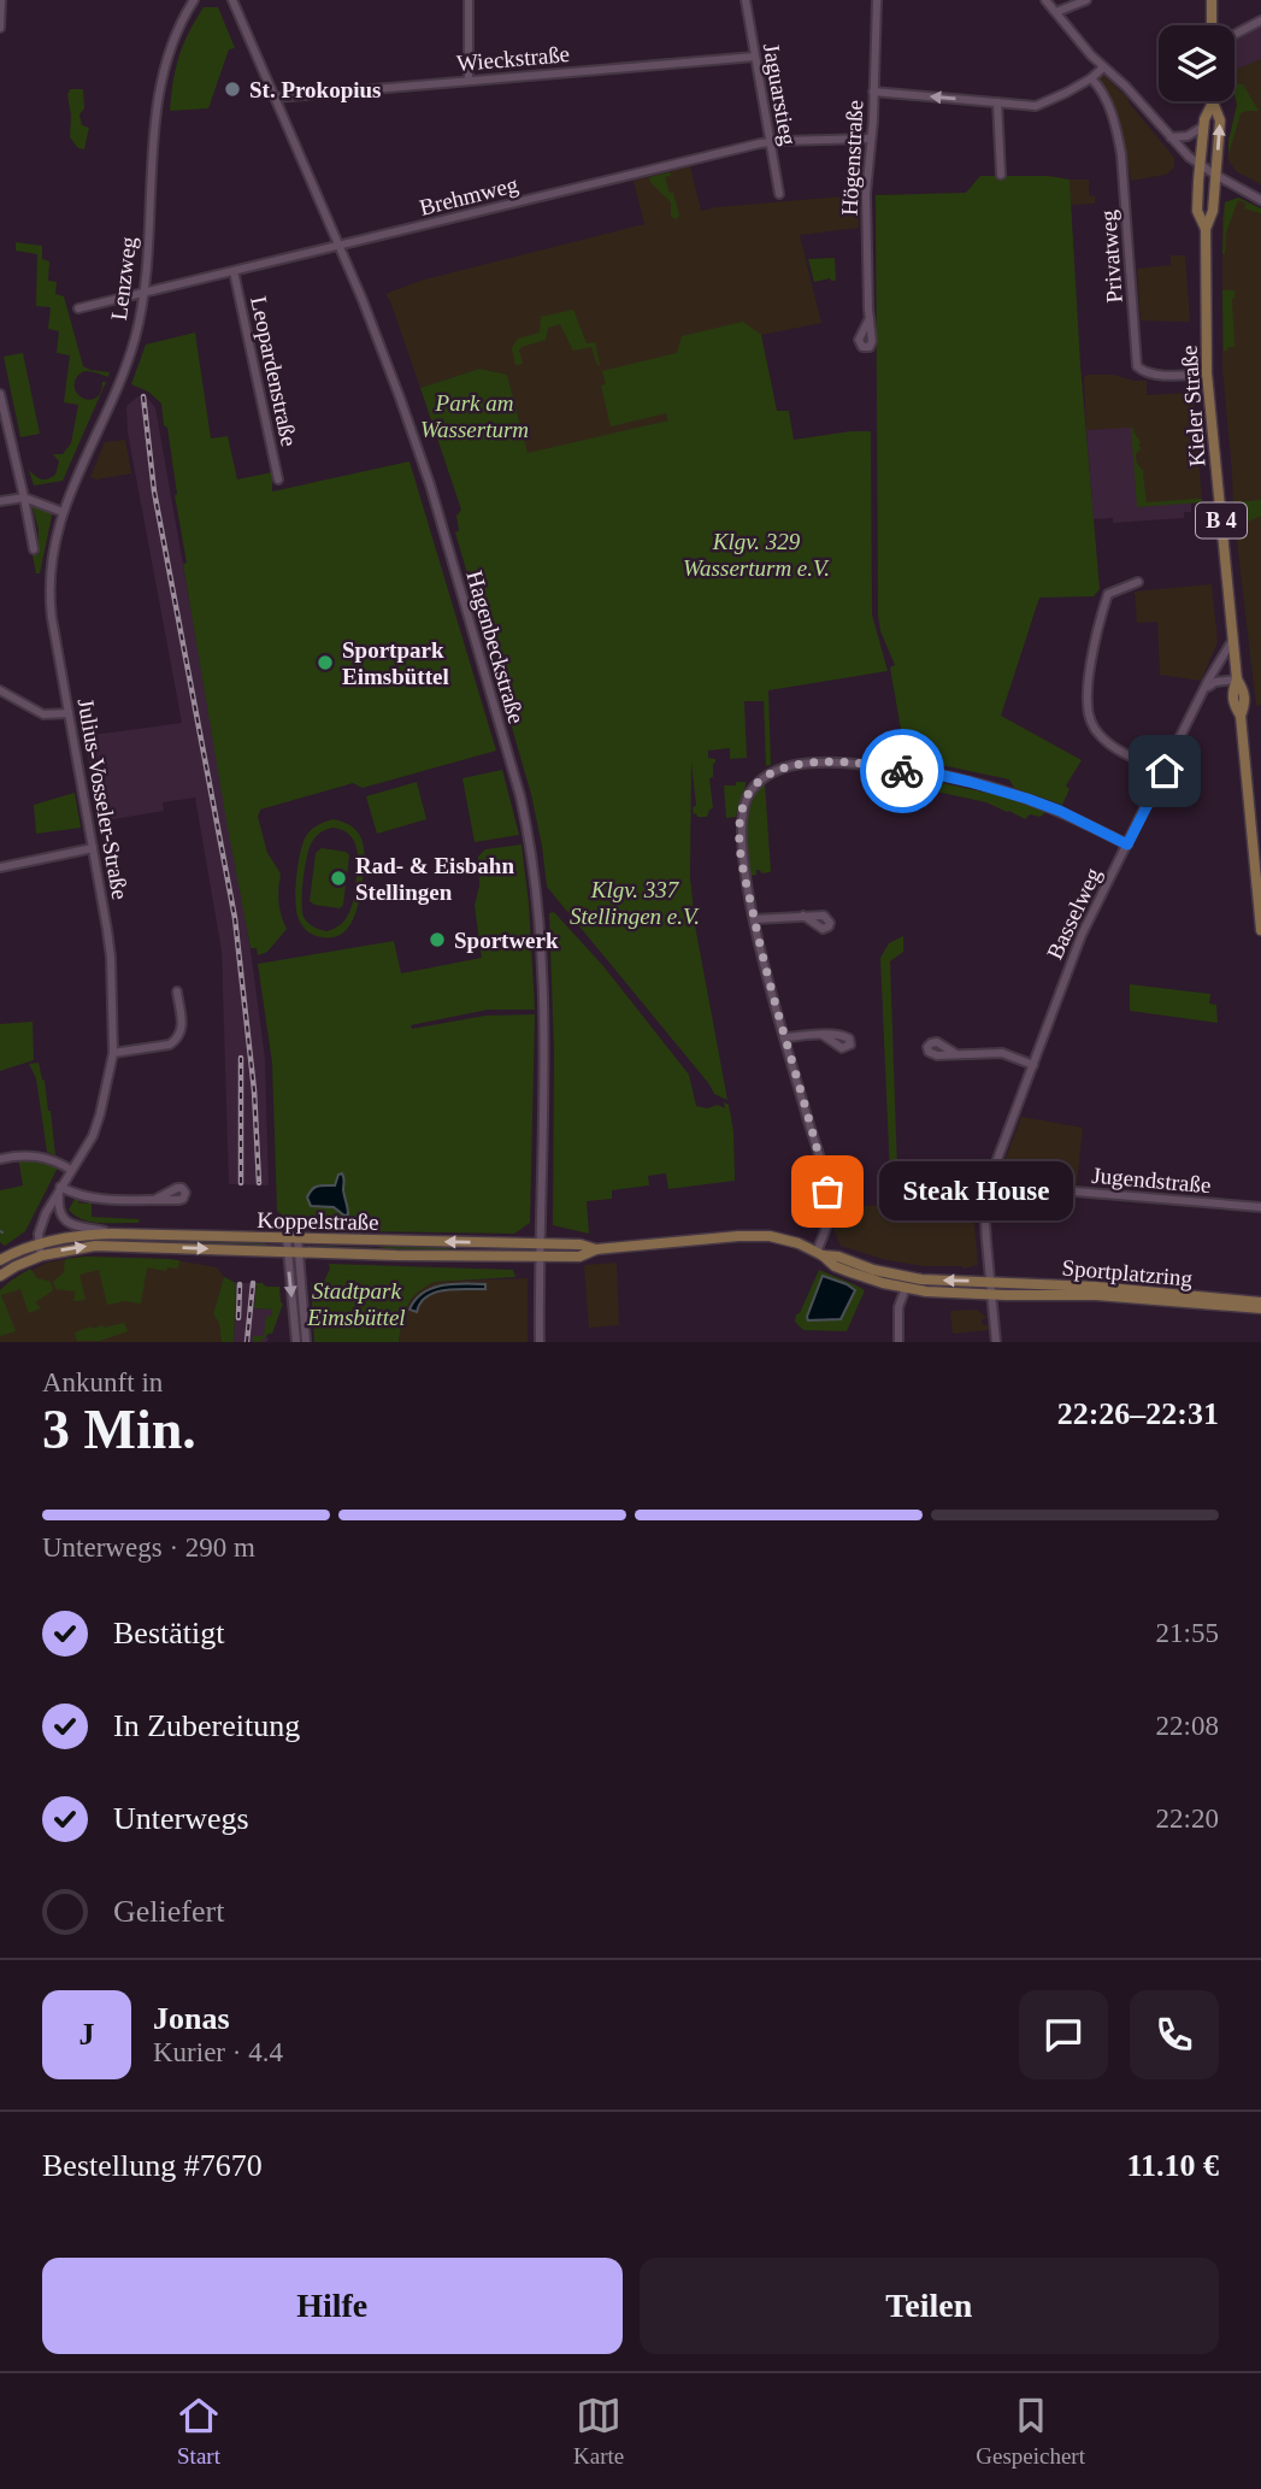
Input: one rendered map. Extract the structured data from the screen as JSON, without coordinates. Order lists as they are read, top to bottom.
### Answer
{
  "streets": {
    "main road": [
      "Kieler Straße",
      "B 4",
      "Koppelstraße",
      "Sportplatzring"
    ],
    "street": [
      "Wieckstraße",
      "Jaguarstieg",
      "Högenstraße",
      "Brehmweg",
      "Privatweg",
      "Lenzweg",
      "Leopardenstraße",
      "Hagenbeckstraße",
      "Julius-Vosseler-Straße",
      "Basselweg",
      "Jugendstraße"
    ]
  },
  "crossings": [
    ["Wieckstraße", "Jaguarstieg"],
    ["Wieckstraße", "Hagenbeckstraße"],
    ["Jaguarstieg", "Brehmweg"],
    ["Högenstraße", "Brehmweg"],
    ["Brehmweg", "Lenzweg"],
    ["Brehmweg", "Leopardenstraße"],
    ["Brehmweg", "Hagenbeckstraße"],
    ["Privatweg", "Kieler Straße"],
    ["Lenzweg", "Julius-Vosseler-Straße"],
    ["Kieler Straße", "Basselweg"],
    ["Hagenbeckstraße", "Koppelstraße"],
    ["Julius-Vosseler-Straße", "Koppelstraße"],
    ["Basselweg", "Jugendstraße"],
    ["Basselweg", "Koppelstraße"],
    ["Basselweg", "Sportplatzring"],
    ["Koppelstraße", "Sportplatzring"]
  ],
  "parks": [
    "Park am Wasserturm",
    "Klgv. 329 Wasserturm e.V.",
    "Klgv. 337 Stellingen e.V.",
    "Stadtpark Eimsbüttel"
  ],
  "places": [
    "St. Prokopius",
    "Sportpark Eimsbüttel",
    "Rad- & Eisbahn Stellingen",
    "Sportwerk",
    "Steak House"
  ],
  "page": {
    "bubble": "Steak House",
    "heading": ["3 Min.", "Ankunft in", "22:26–22:31"],
    "panel": [
      "Jonas",
      "Kurier · 4.4",
      "Bestellung #7670",
      "11.10 €"
    ],
    "bar": "Unterwegs · 290 m",
    "list": [
      ["Bestätigt", "21:55"],
      ["In Zubereitung", "22:08"],
      ["Unterwegs", "22:20"],
      "Geliefert"
    ],
    "round": "J",
    "buttons": ["Hilfe", "Teilen"],
    "tabs": ["Start", "Karte", "Gespeichert"]
  }
}
